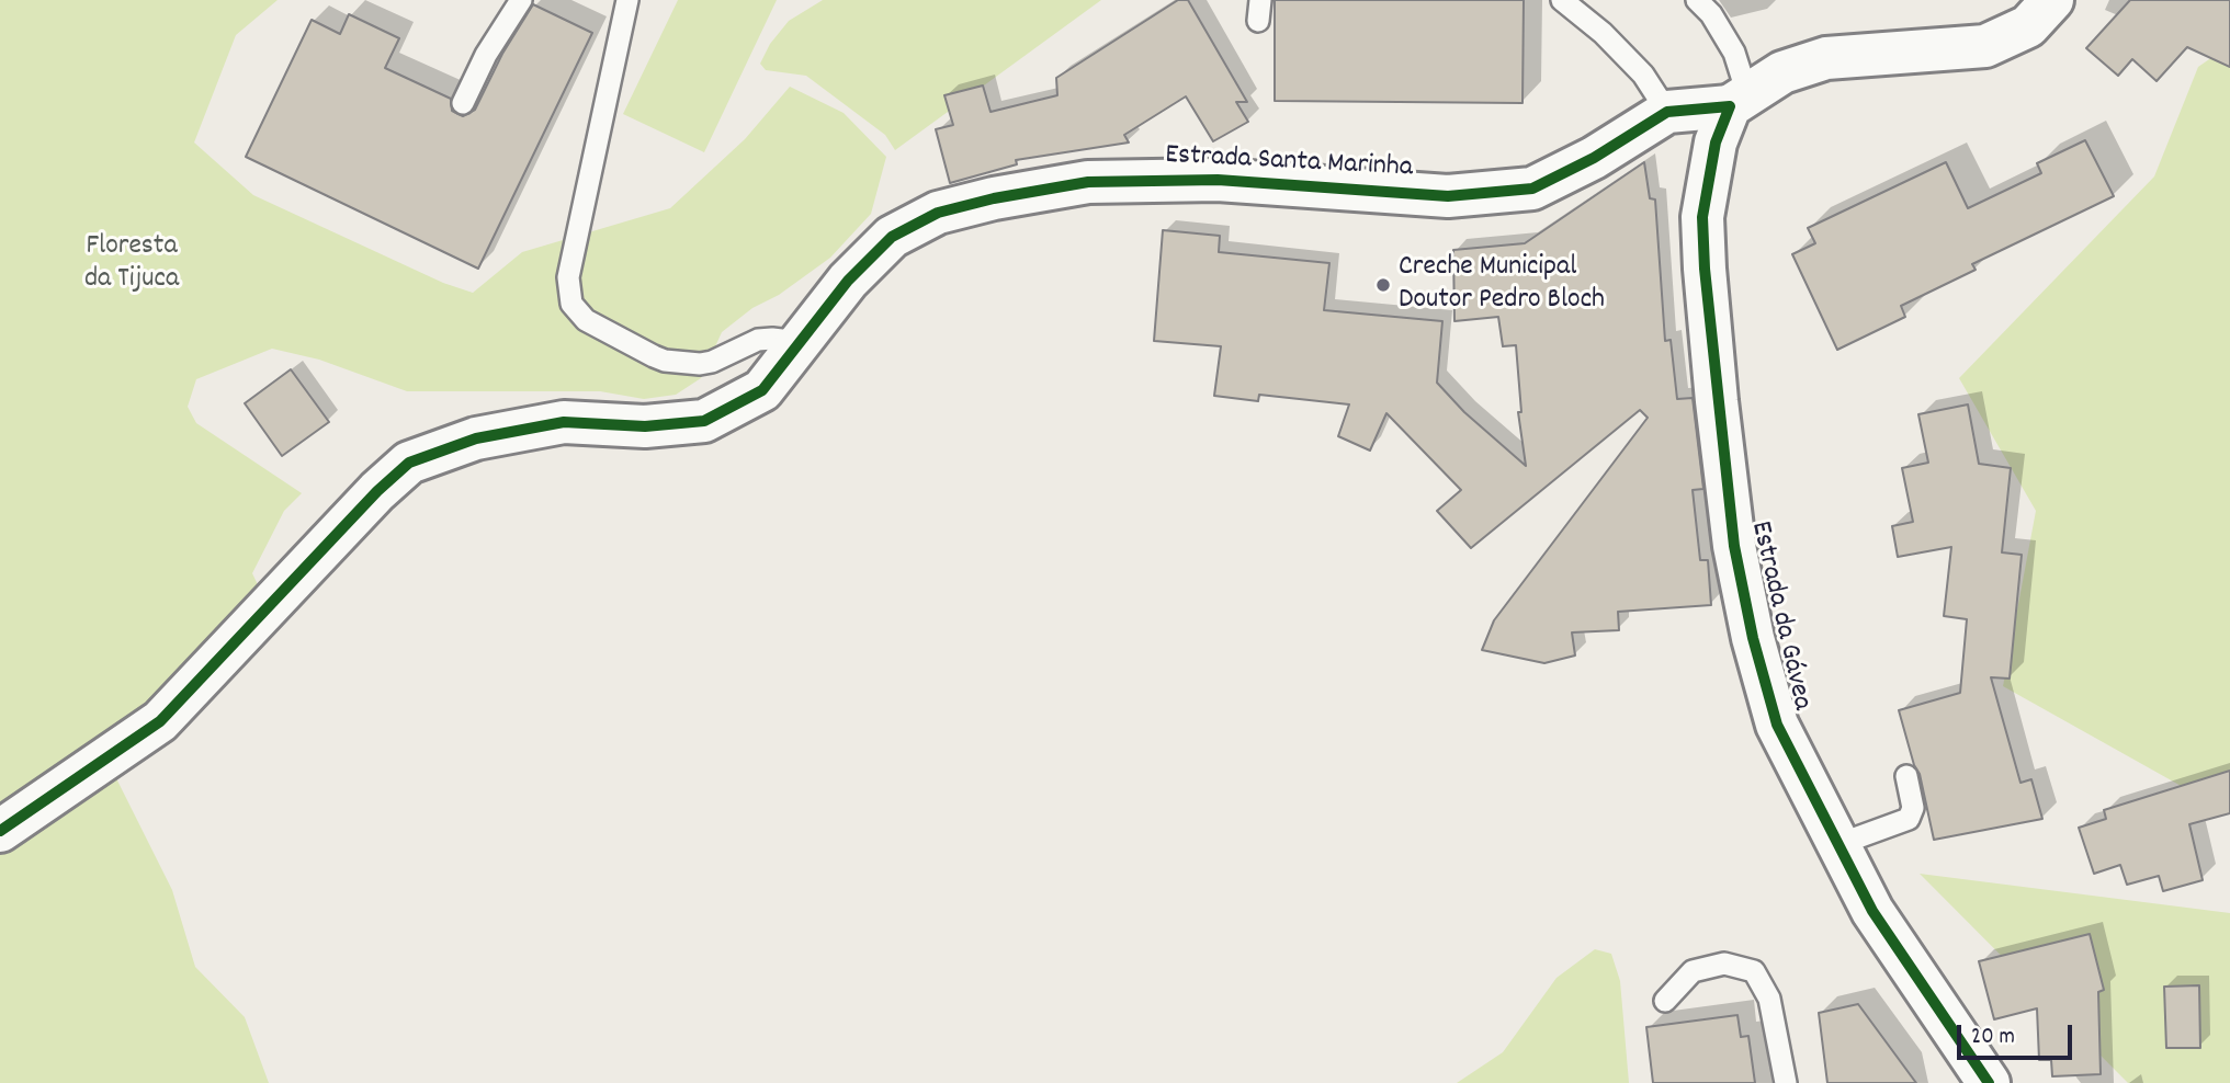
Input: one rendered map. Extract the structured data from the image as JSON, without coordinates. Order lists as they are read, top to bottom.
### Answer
{
  "streets": {
    "street": ["Estrada Santa Marinha", "Estrada da Gávea"]
  },
  "crossings": [
    ["Estrada Santa Marinha", "Estrada da Gávea"]
  ],
  "parks": ["Floresta da Tijuca"],
  "places": ["Creche Municipal Doutor Pedro Bloch"],
  "scale_bar": "20 m"
}
